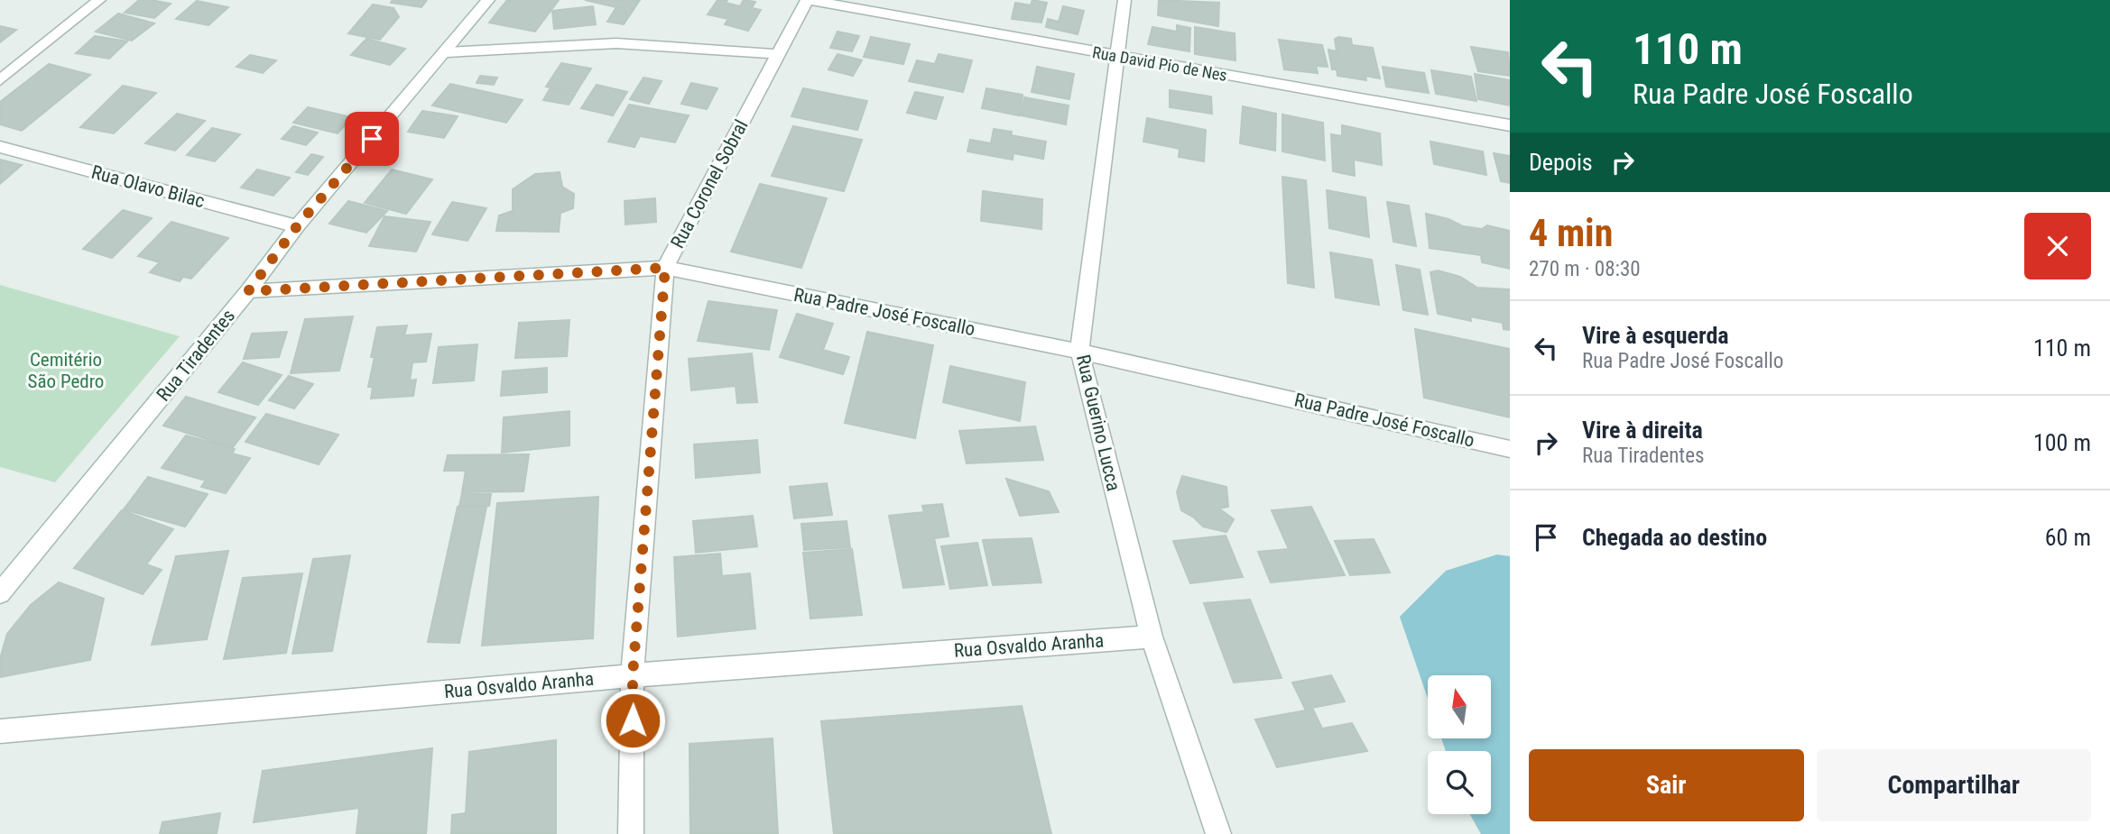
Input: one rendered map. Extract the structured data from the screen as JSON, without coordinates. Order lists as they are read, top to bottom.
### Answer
{
  "streets": {
    "street": [
      "Rua David Pio de Nes",
      "Rua Coronel Sobral",
      "Rua Olavo Bilac",
      "Rua Padre José Foscallo",
      "Rua Tiradentes",
      "Rua Guerino Lucca",
      "Rua Osvaldo Aranha"
    ]
  },
  "crossings": [
    ["Rua David Pio de Nes", "Rua Coronel Sobral"],
    ["Rua David Pio de Nes", "Rua Guerino Lucca"],
    ["Rua Coronel Sobral", "Rua Padre José Foscallo"],
    ["Rua Coronel Sobral", "Rua Osvaldo Aranha"],
    ["Rua Olavo Bilac", "Rua Tiradentes"],
    ["Rua Padre José Foscallo", "Rua Tiradentes"],
    ["Rua Padre José Foscallo", "Rua Guerino Lucca"],
    ["Rua Guerino Lucca", "Rua Osvaldo Aranha"]
  ],
  "parks": ["Cemitério São Pedro"],
  "north": "top",
  "page": {
    "turn": ["110 m", "Rua Padre José Foscallo"],
    "then": "Depois",
    "heading": ["4 min", "270 m · 08:30"],
    "list": [
      {
        "name": "Vire à esquerda",
        "note": "Rua Padre José Foscallo",
        "value": "110 m"
      },
      {
        "name": "Vire à direita",
        "note": "Rua Tiradentes",
        "value": "100 m"
      },
      {
        "name": "Chegada ao destino",
        "value": "60 m"
      }
    ],
    "buttons": ["Sair", "Compartilhar"]
  }
}
